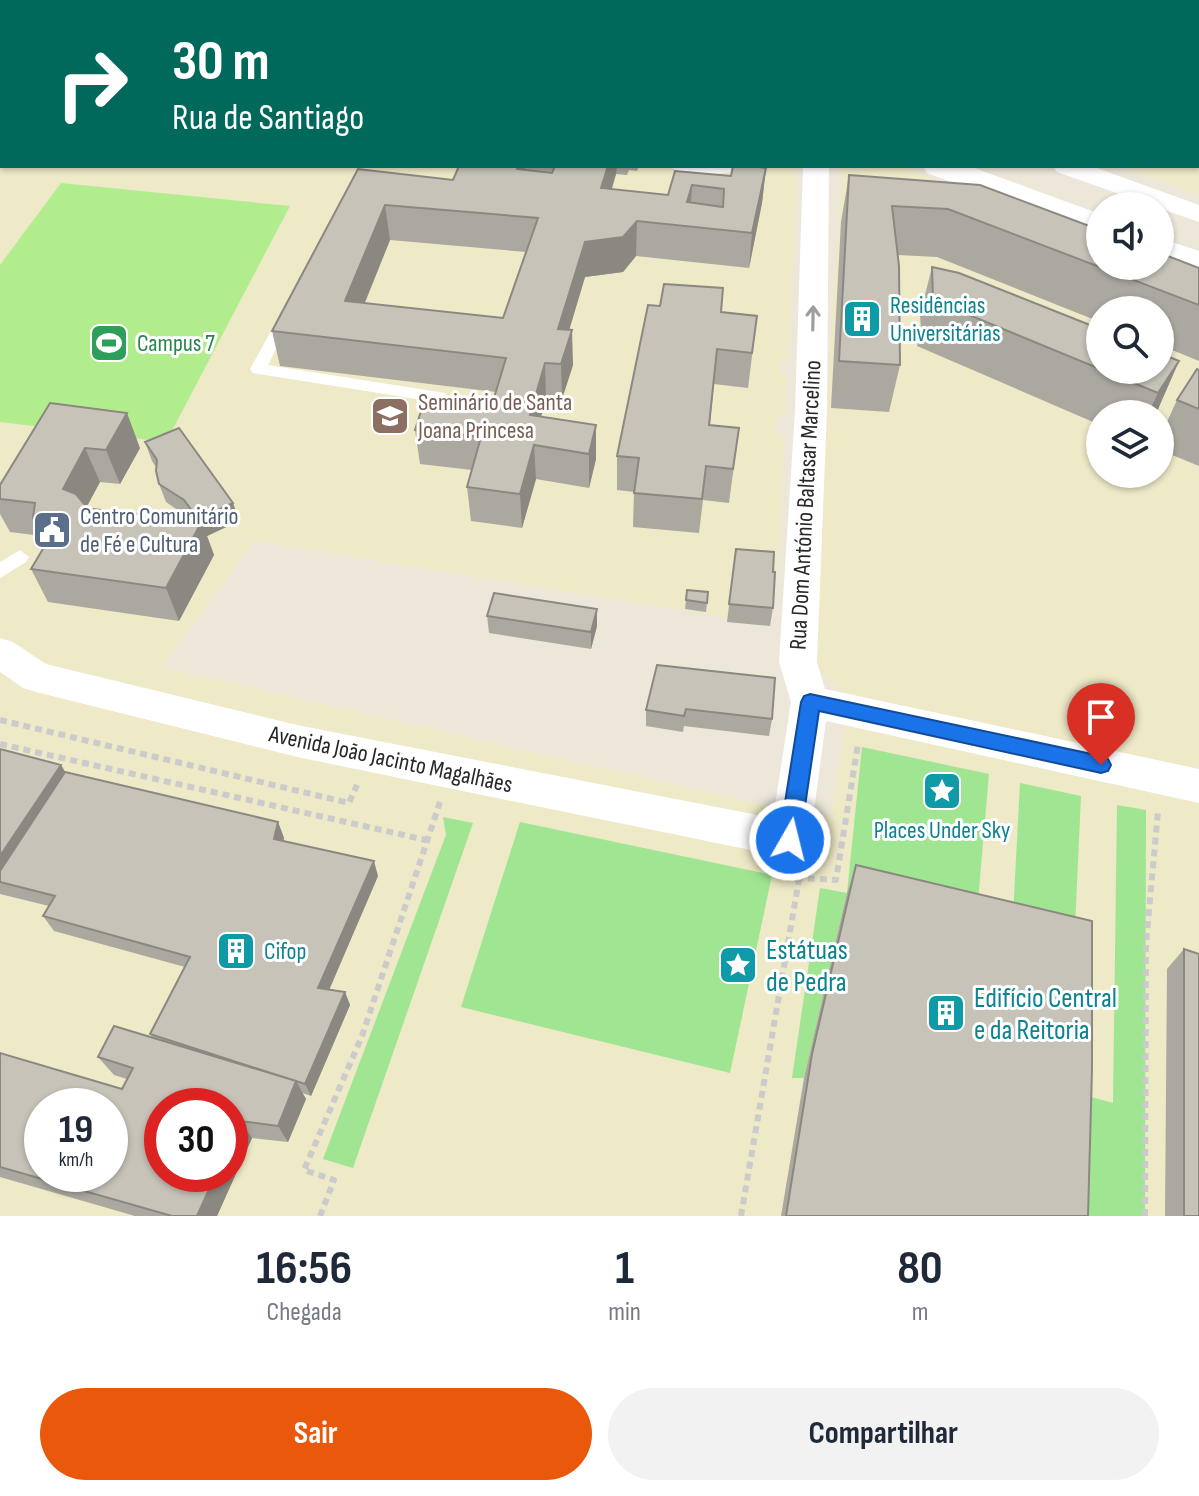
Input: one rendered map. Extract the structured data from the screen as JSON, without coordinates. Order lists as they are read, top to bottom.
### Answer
{
  "streets": {
    "street": ["Rua Dom António Baltasar Marcelino", "Avenida João Jacinto Magalhães"]
  },
  "crossings": [
    ["Rua Dom António Baltasar Marcelino", "Avenida João Jacinto Magalhães"]
  ],
  "one_way": ["Rua Dom António Baltasar Marcelino"],
  "places": {
    "building": ["Residências Universitárias", "Cifop", "Edifício Central e da Reitoria"],
    "sports": ["Campus 7"],
    "school or university": ["Seminário de Santa Joana Princesa"],
    "public building": ["Centro Comunitário de Fé e Cultura"],
    "place": ["Places Under Sky", "Estátuas de Pedra"]
  },
  "page": {
    "turn": ["30 m", "Rua de Santiago"],
    "speed": "19 km/h",
    "limit": "30",
    "eta": [
      "16:56",
      "Chegada",
      "1",
      "min",
      "80",
      "m"
    ],
    "buttons": ["Sair", "Compartilhar"]
  }
}
